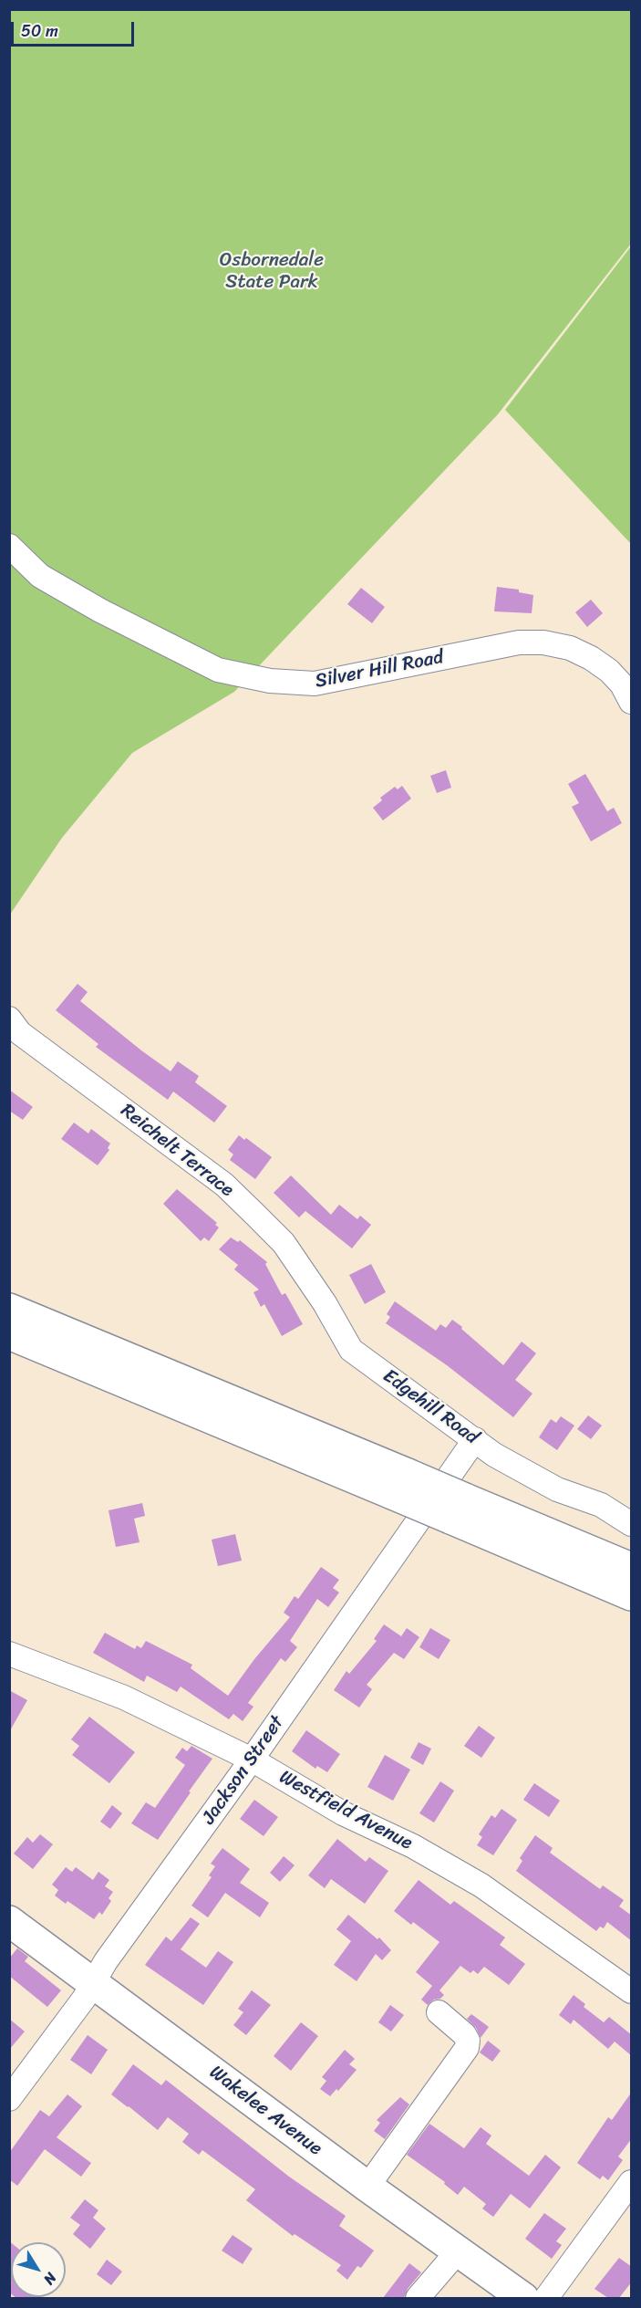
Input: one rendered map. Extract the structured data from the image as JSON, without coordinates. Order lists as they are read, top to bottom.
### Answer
{
  "streets": {
    "main road": ["Wakelee Avenue"],
    "street": [
      "Silver Hill Road",
      "Reichelt Terrace",
      "Edgehill Road",
      "Jackson Street",
      "Westfield Avenue"
    ]
  },
  "crossings": [
    ["Reichelt Terrace", "Edgehill Road"],
    ["Edgehill Road", "Jackson Street"],
    ["Jackson Street", "Westfield Avenue"],
    ["Jackson Street", "Wakelee Avenue"]
  ],
  "parks": ["Osbornedale State Park"],
  "scale_bar": "50 m",
  "north": "bottom right"
}
